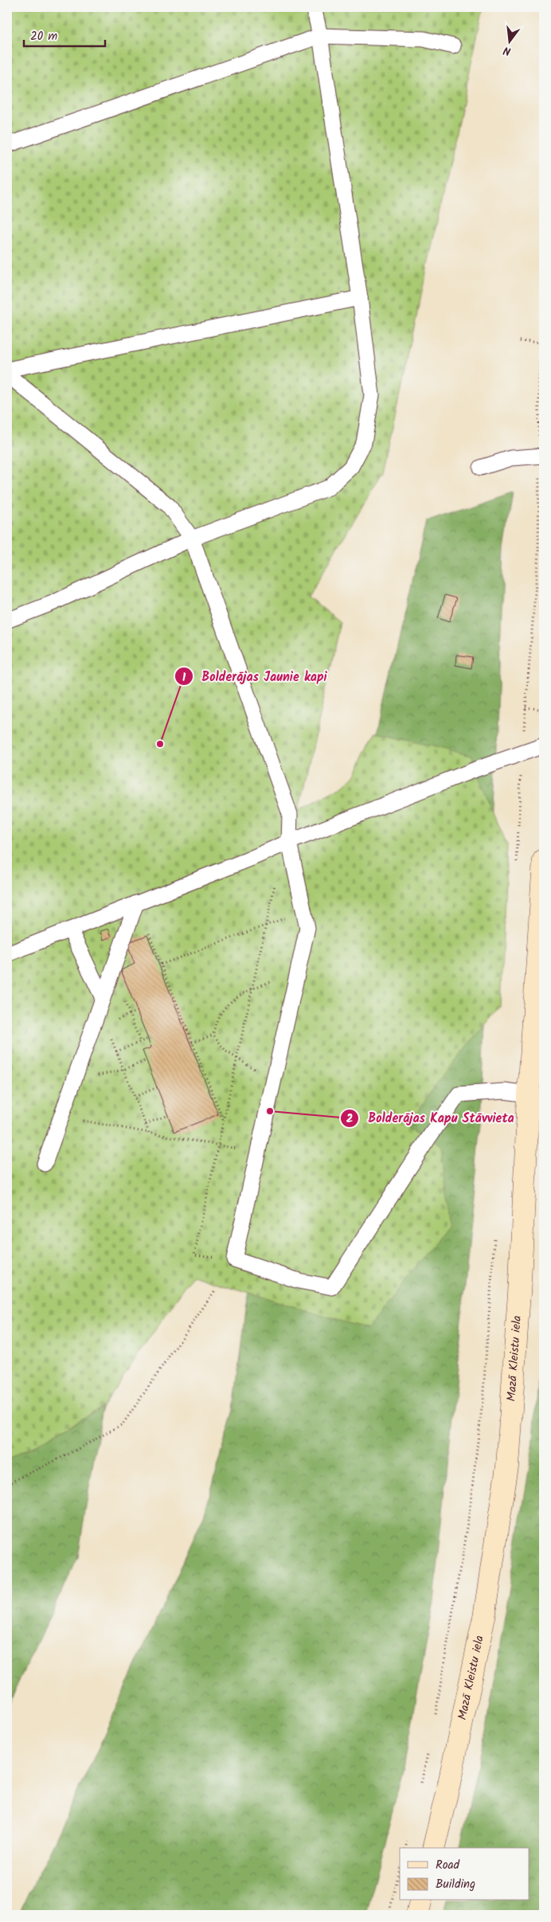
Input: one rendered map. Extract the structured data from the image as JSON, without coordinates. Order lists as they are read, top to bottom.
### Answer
{
  "streets": {
    "main road": ["Mazā Kleistu iela"]
  },
  "places": ["Bolderājas Jaunie kapi", "Bolderājas Kapu Stāvvieta"],
  "legend": ["Road", "Building"],
  "scale_bar": "20 m",
  "north": "bottom"
}
